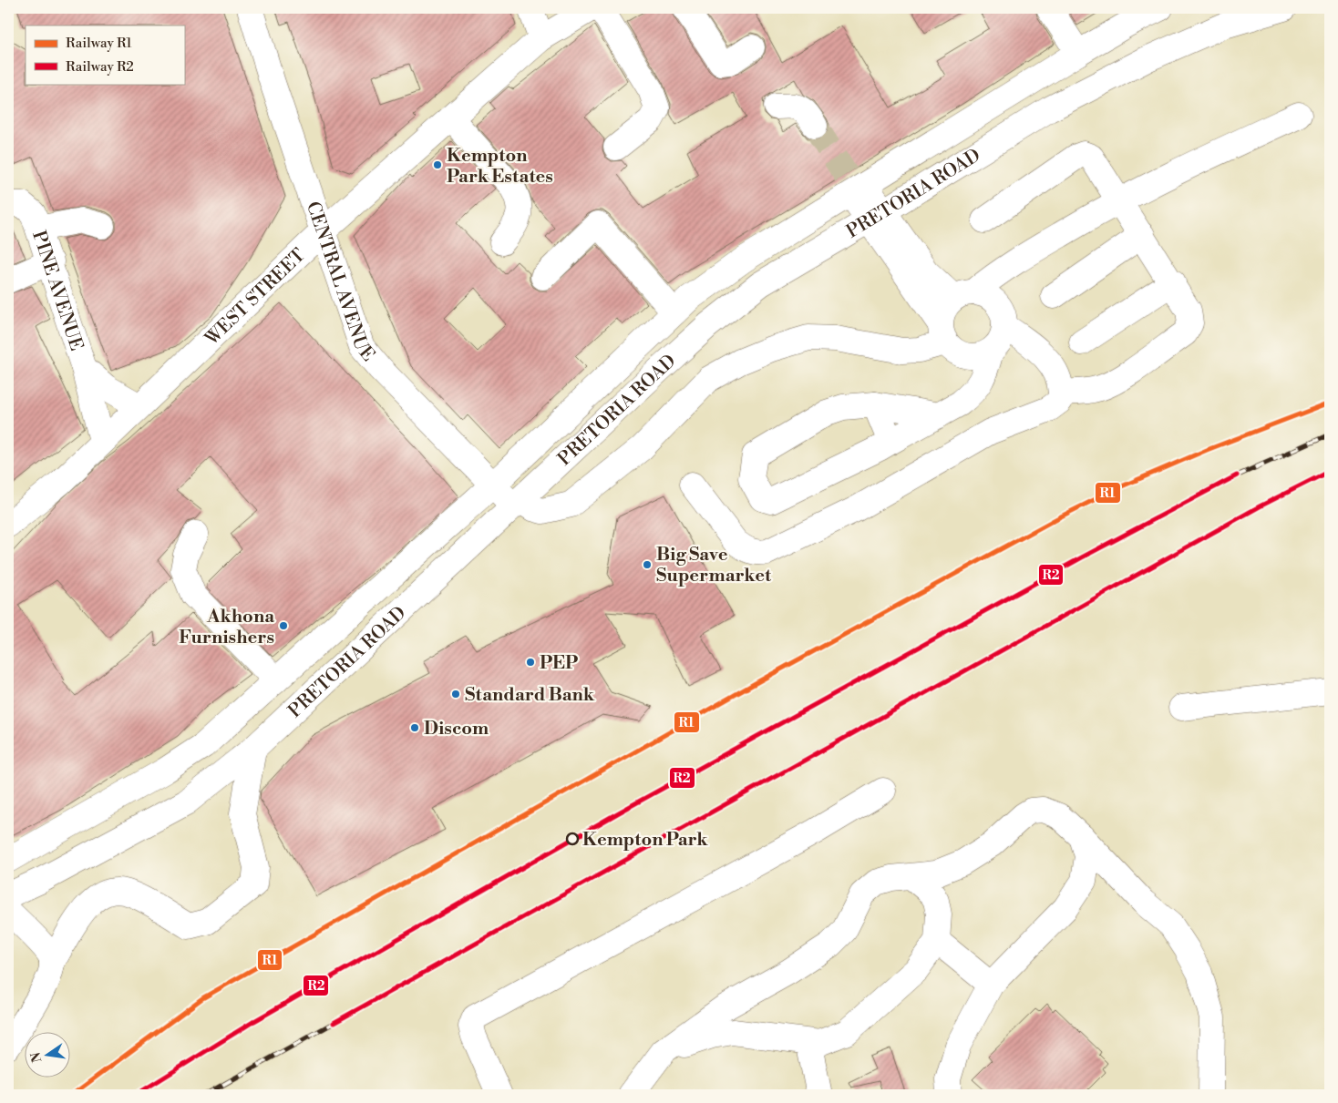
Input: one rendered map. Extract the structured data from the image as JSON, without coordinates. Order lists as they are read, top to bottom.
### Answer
{
  "streets": {
    "main road": [
      "PRETORIA ROAD",
      "CENTRAL AVENUE",
      "PINE AVENUE",
      "WEST STREET"
    ]
  },
  "crossings": [
    ["PRETORIA ROAD", "CENTRAL AVENUE"],
    ["CENTRAL AVENUE", "WEST STREET"],
    ["PINE AVENUE", "WEST STREET"]
  ],
  "places": [
    "Kempton Park Estates",
    "Big Save Supermarket",
    "Akhona Furnishers",
    "PEP",
    "Standard Bank",
    "Discom",
    "Kempton Park"
  ],
  "lines": ["rail line R1", "rail line R2"],
  "legend": ["Railway R1", "Railway R2"],
  "north": "left"
}
